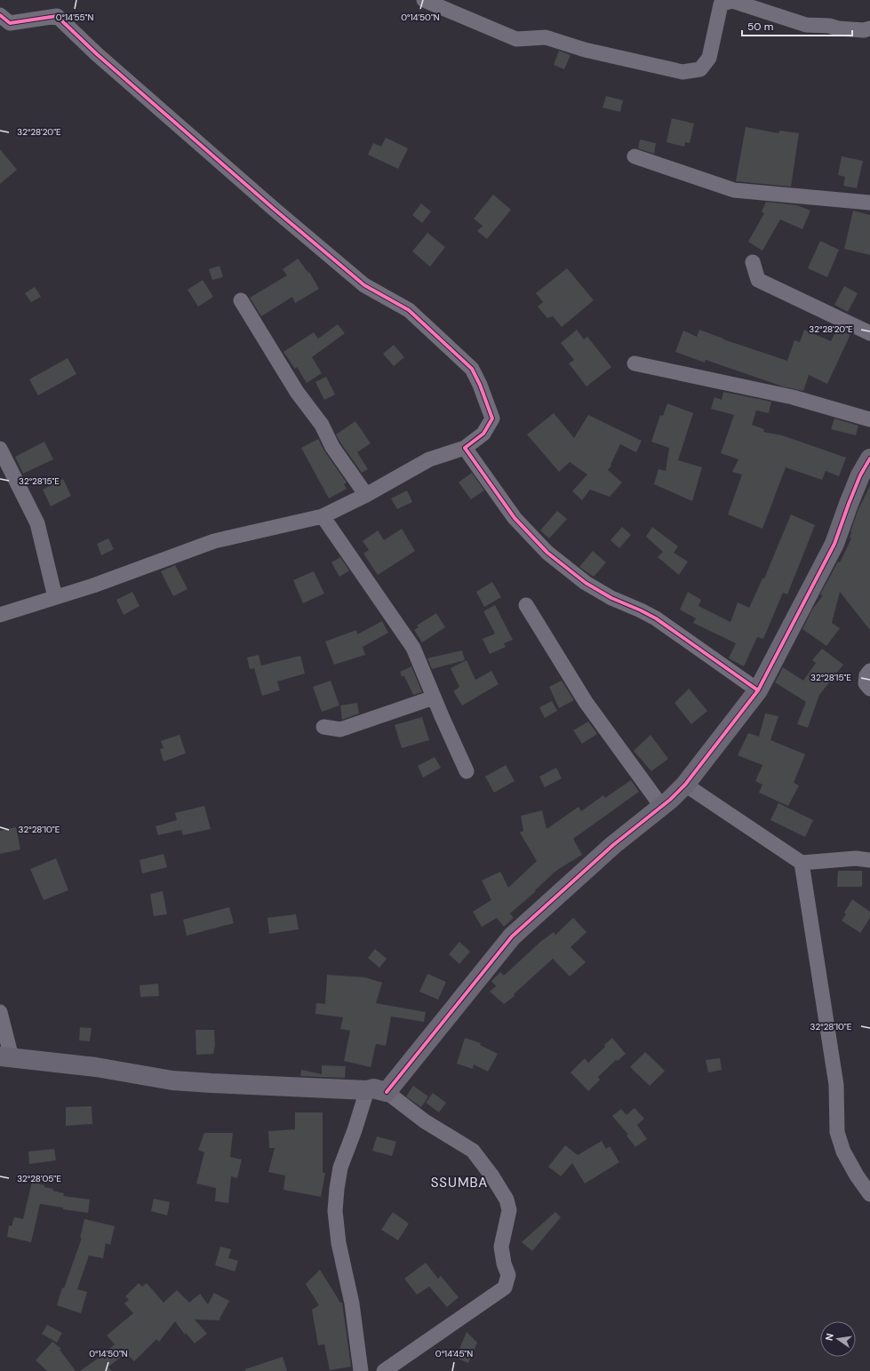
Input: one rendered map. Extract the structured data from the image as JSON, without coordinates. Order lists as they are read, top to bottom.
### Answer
{
  "districts": ["SSUMBA"],
  "scale_bar": "50 m",
  "north": "left",
  "coordinates": [
    "0°14'50\"N",
    "0°14'55\"N",
    "32°28'20\"E",
    "32°28'15\"E",
    "32°28'10\"E",
    "32°28'05\"E",
    "0°14'45\"N"
  ]
}
